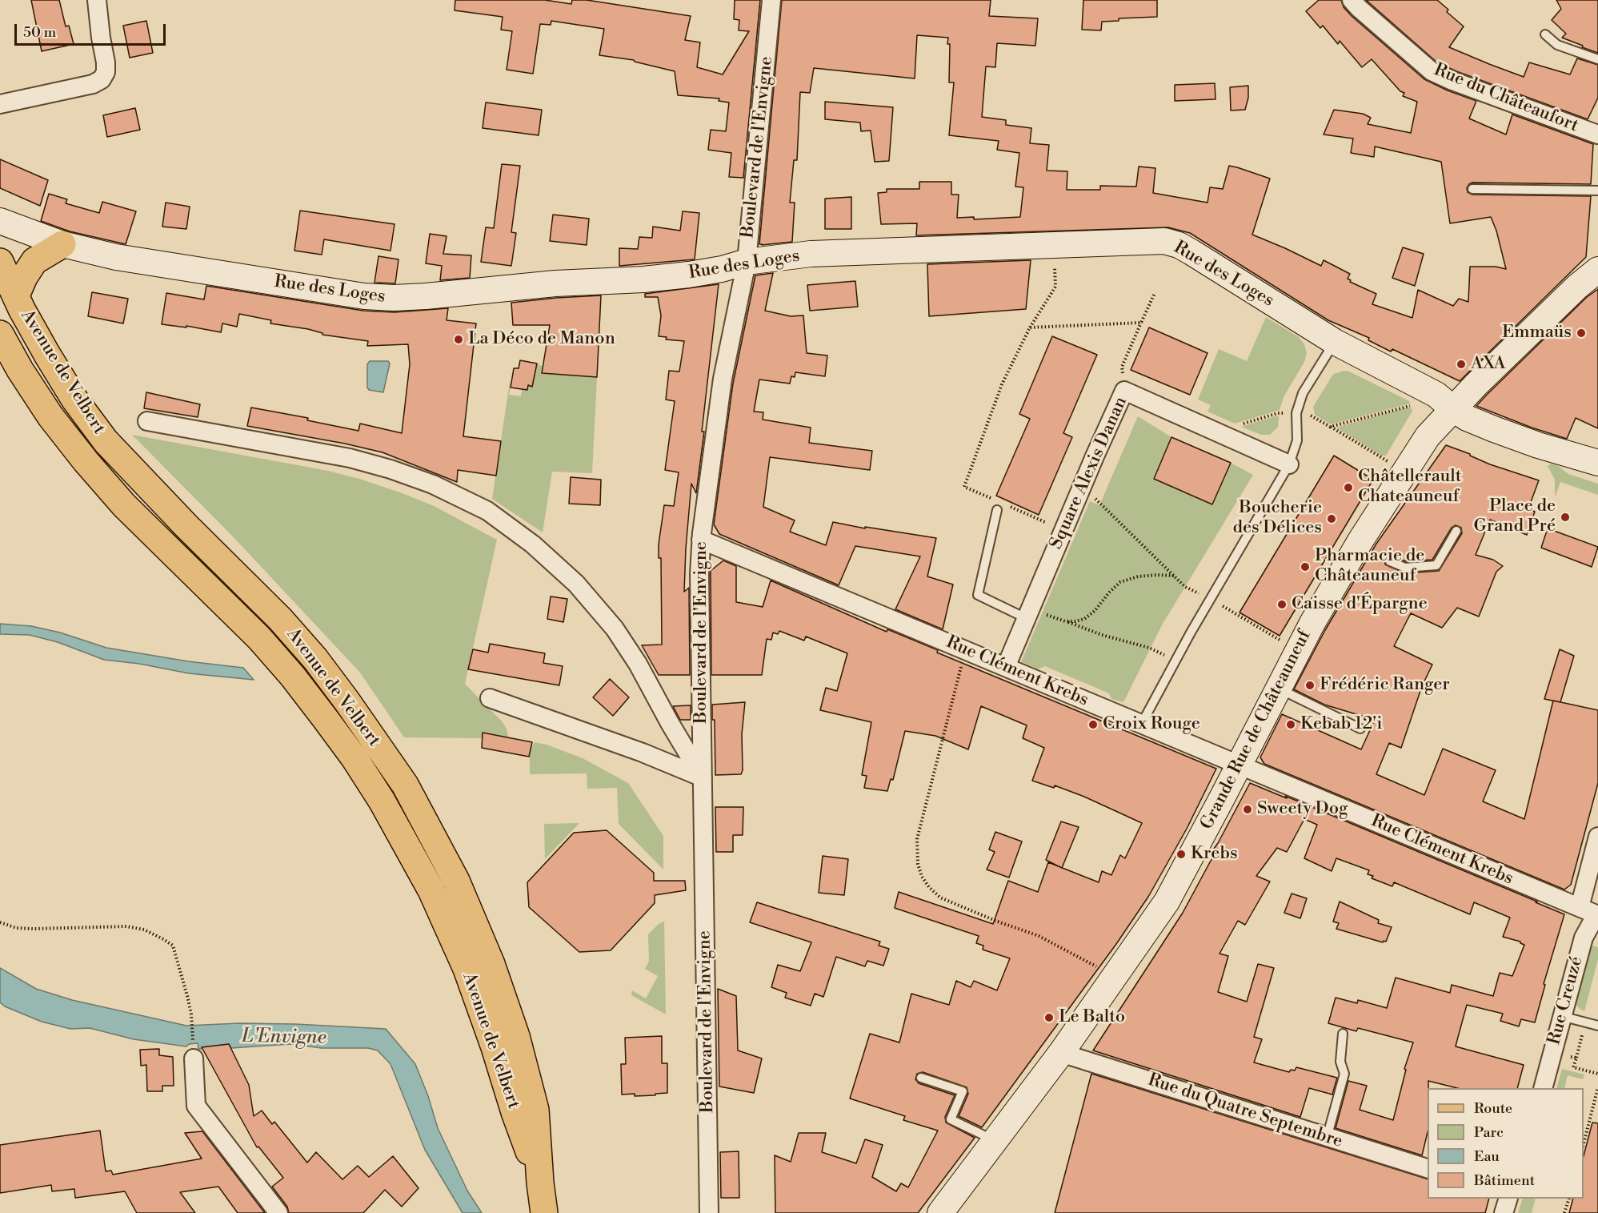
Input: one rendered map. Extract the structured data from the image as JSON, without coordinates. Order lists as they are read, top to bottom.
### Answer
{
  "streets": {
    "main road": ["Avenue de Velbert"],
    "street": [
      "Rue du Châteaufort",
      "Boulevard de l'Envigne",
      "Rue des Loges",
      "Square Alexis Danan",
      "Rue Clément Krebs",
      "Grande Rue de Châteauneuf",
      "Rue Creuzé",
      "Rue du Quatre Septembre"
    ]
  },
  "crossings": [
    ["Boulevard de l'Envigne", "Rue des Loges"],
    ["Boulevard de l'Envigne", "Rue Clément Krebs"],
    ["Rue des Loges", "Grande Rue de Châteauneuf"],
    ["Square Alexis Danan", "Rue Clément Krebs"],
    ["Rue Clément Krebs", "Grande Rue de Châteauneuf"],
    ["Rue Clément Krebs", "Rue Creuzé"],
    ["Grande Rue de Châteauneuf", "Rue du Quatre Septembre"]
  ],
  "water": ["L'Envigne"],
  "places": [
    "Emmaüs",
    "La Déco de Manon",
    "AXA",
    "Châtellerault Chateauneuf",
    "Place de Grand Pré",
    "Boucherie des Délices",
    "Pharmacie de Châteauneuf",
    "Caisse d'Épargne",
    "Frédéric Ranger",
    "Croix Rouge",
    "Kebab 12'i",
    "Sweety Dog",
    "Krebs",
    "Le Balto"
  ],
  "legend": [
    "Route",
    "Parc",
    "Eau",
    "Bâtiment"
  ],
  "scale_bar": "50 m"
}
